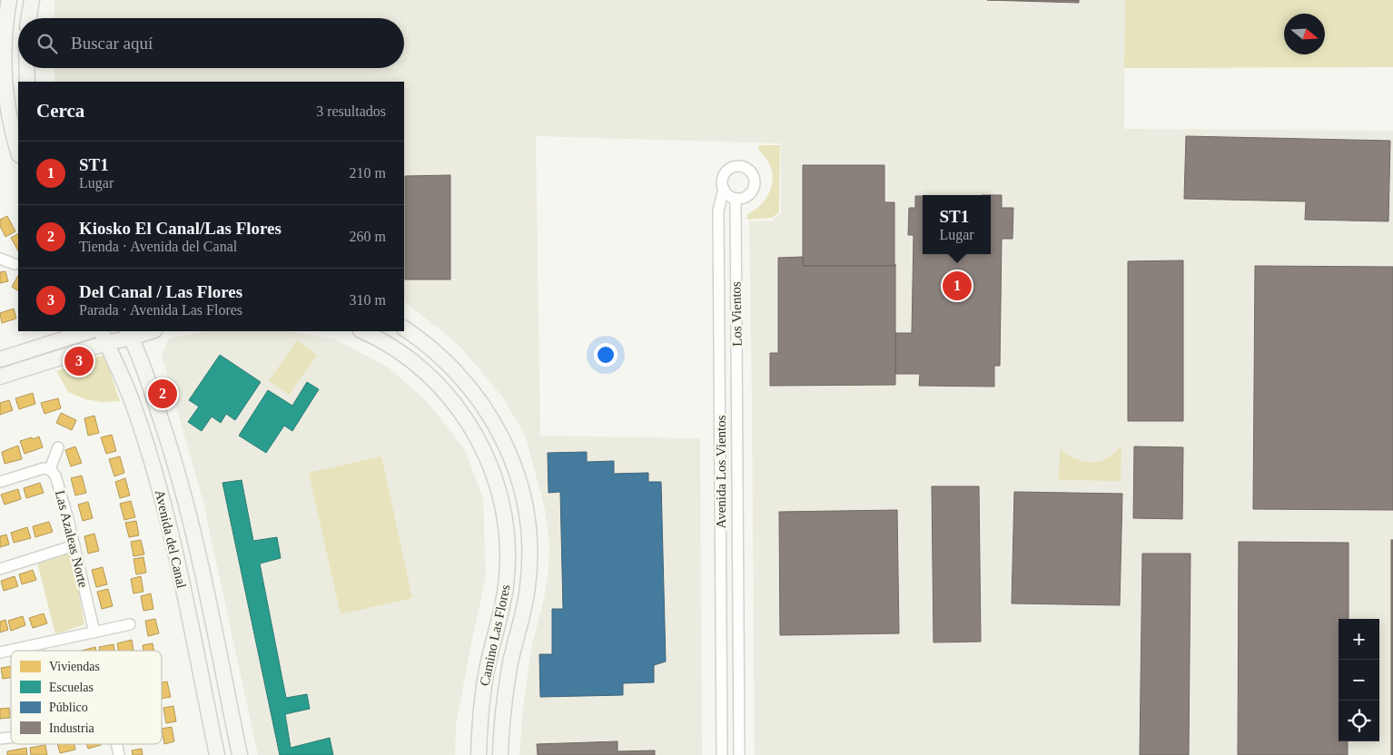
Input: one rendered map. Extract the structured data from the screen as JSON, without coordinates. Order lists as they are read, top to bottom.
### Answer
{
  "streets": {
    "street": [
      "Los Vientos",
      "Avenida Los Vientos",
      "Las Azaleas Norte",
      "Avenida del Canal",
      "Camino Las Flores"
    ]
  },
  "crossings": [
    ["Los Vientos", "Avenida Los Vientos"]
  ],
  "legend": [
    "Viviendas",
    "Escuelas",
    "Público",
    "Industria"
  ],
  "north": "right",
  "page": {
    "search": "Buscar aquí",
    "heading": ["Cerca", "3 resultados"],
    "list": [
      {
        "mark": "1",
        "name": "ST1",
        "note": "Lugar",
        "value": "210 m"
      },
      {
        "mark": "2",
        "name": "Kiosko El Canal/Las Flores",
        "note": "Tienda · Avenida del Canal",
        "value": "260 m"
      },
      {
        "mark": "3",
        "name": "Del Canal / Las Flores",
        "note": "Parada · Avenida Las Flores",
        "value": "310 m"
      }
    ],
    "popup": ["ST1", "Lugar"],
    "pins": ["1", "3", "2"],
    "map_buttons": ["+", "−"]
  }
}
